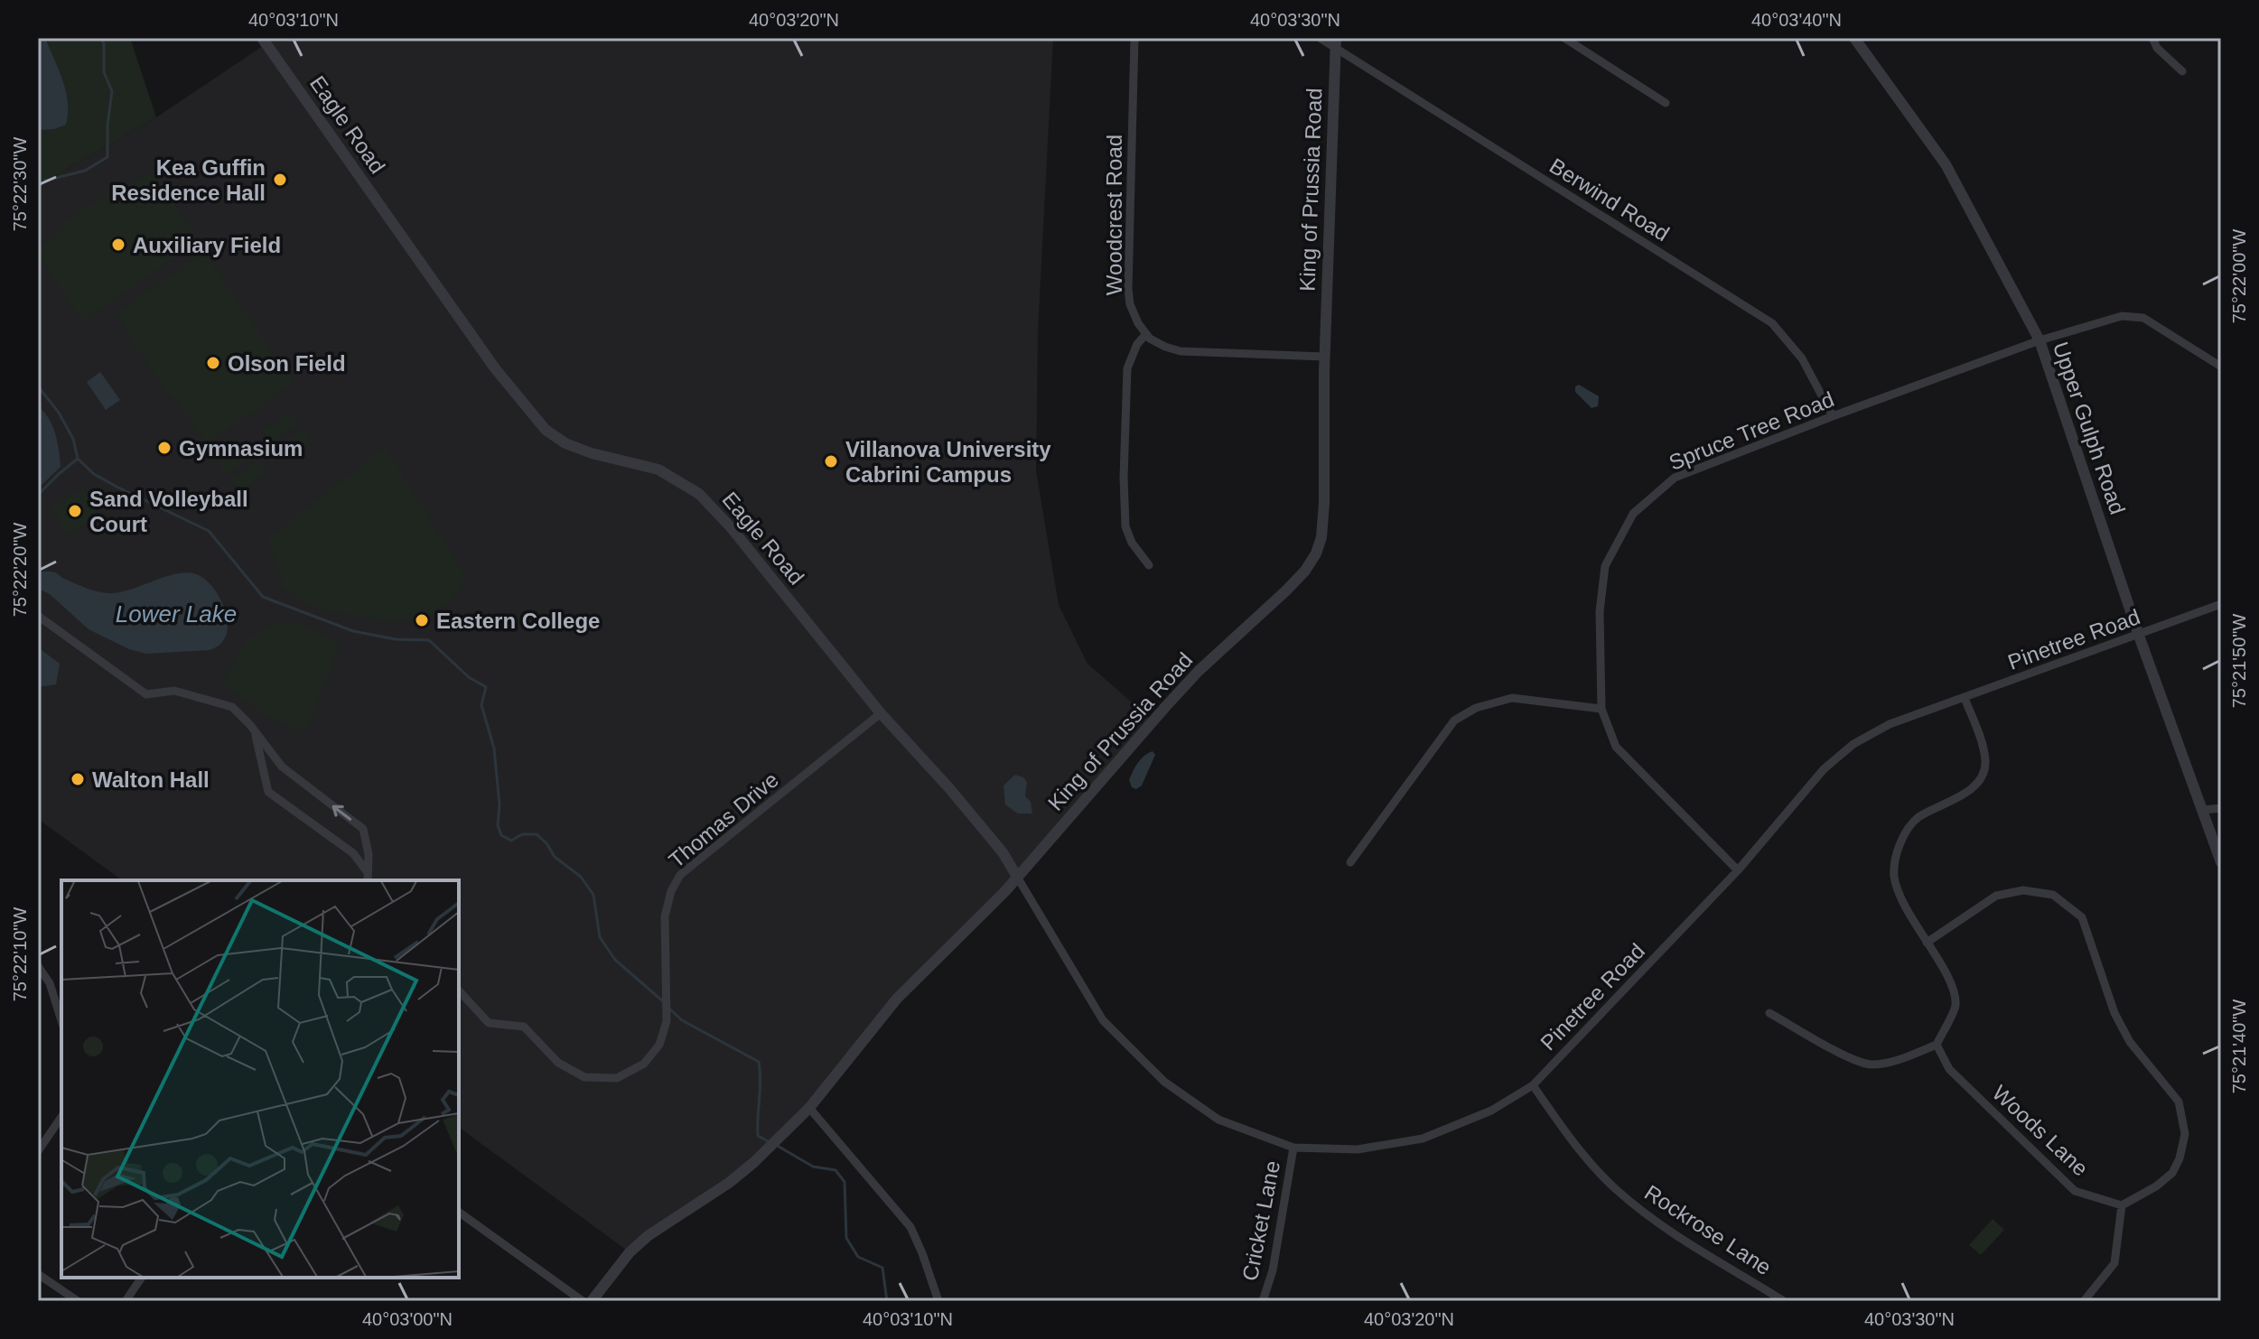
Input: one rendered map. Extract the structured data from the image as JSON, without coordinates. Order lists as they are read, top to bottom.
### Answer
{
  "streets": {
    "street": [
      "Eagle Road",
      "King of Prussia Road",
      "Berwind Road",
      "Woodcrest Road",
      "Upper Gulph Road",
      "Spruce Tree Road",
      "Pinetree Road",
      "Thomas Drive",
      "Woods Lane",
      "Cricket Lane",
      "Rockrose Lane"
    ]
  },
  "crossings": [
    ["Eagle Road", "King of Prussia Road"],
    ["Eagle Road", "Pinetree Road"],
    ["Eagle Road", "Thomas Drive"],
    ["King of Prussia Road", "Berwind Road"],
    ["King of Prussia Road", "Pinetree Road"],
    ["Berwind Road", "Spruce Tree Road"],
    ["Upper Gulph Road", "Spruce Tree Road"],
    ["Upper Gulph Road", "Pinetree Road"],
    ["Spruce Tree Road", "Pinetree Road"],
    ["Pinetree Road", "Cricket Lane"],
    ["Pinetree Road", "Rockrose Lane"]
  ],
  "water": ["Lower Lake"],
  "places": [
    "Kea Guffin Residence Hall",
    "Auxiliary Field",
    "Olson Field",
    "Gymnasium",
    "Villanova University Cabrini Campus",
    "Sand Volleyball Court",
    "Eastern College",
    "Walton Hall"
  ],
  "coordinates": [
    "40°03'10\"N",
    "40°03'20\"N",
    "40°03'30\"N",
    "40°03'40\"N",
    "75°22'30\"W",
    "75°22'00\"W",
    "75°22'20\"W",
    "75°21'50\"W",
    "75°22'10\"W",
    "75°21'40\"W",
    "40°03'00\"N"
  ]
}
